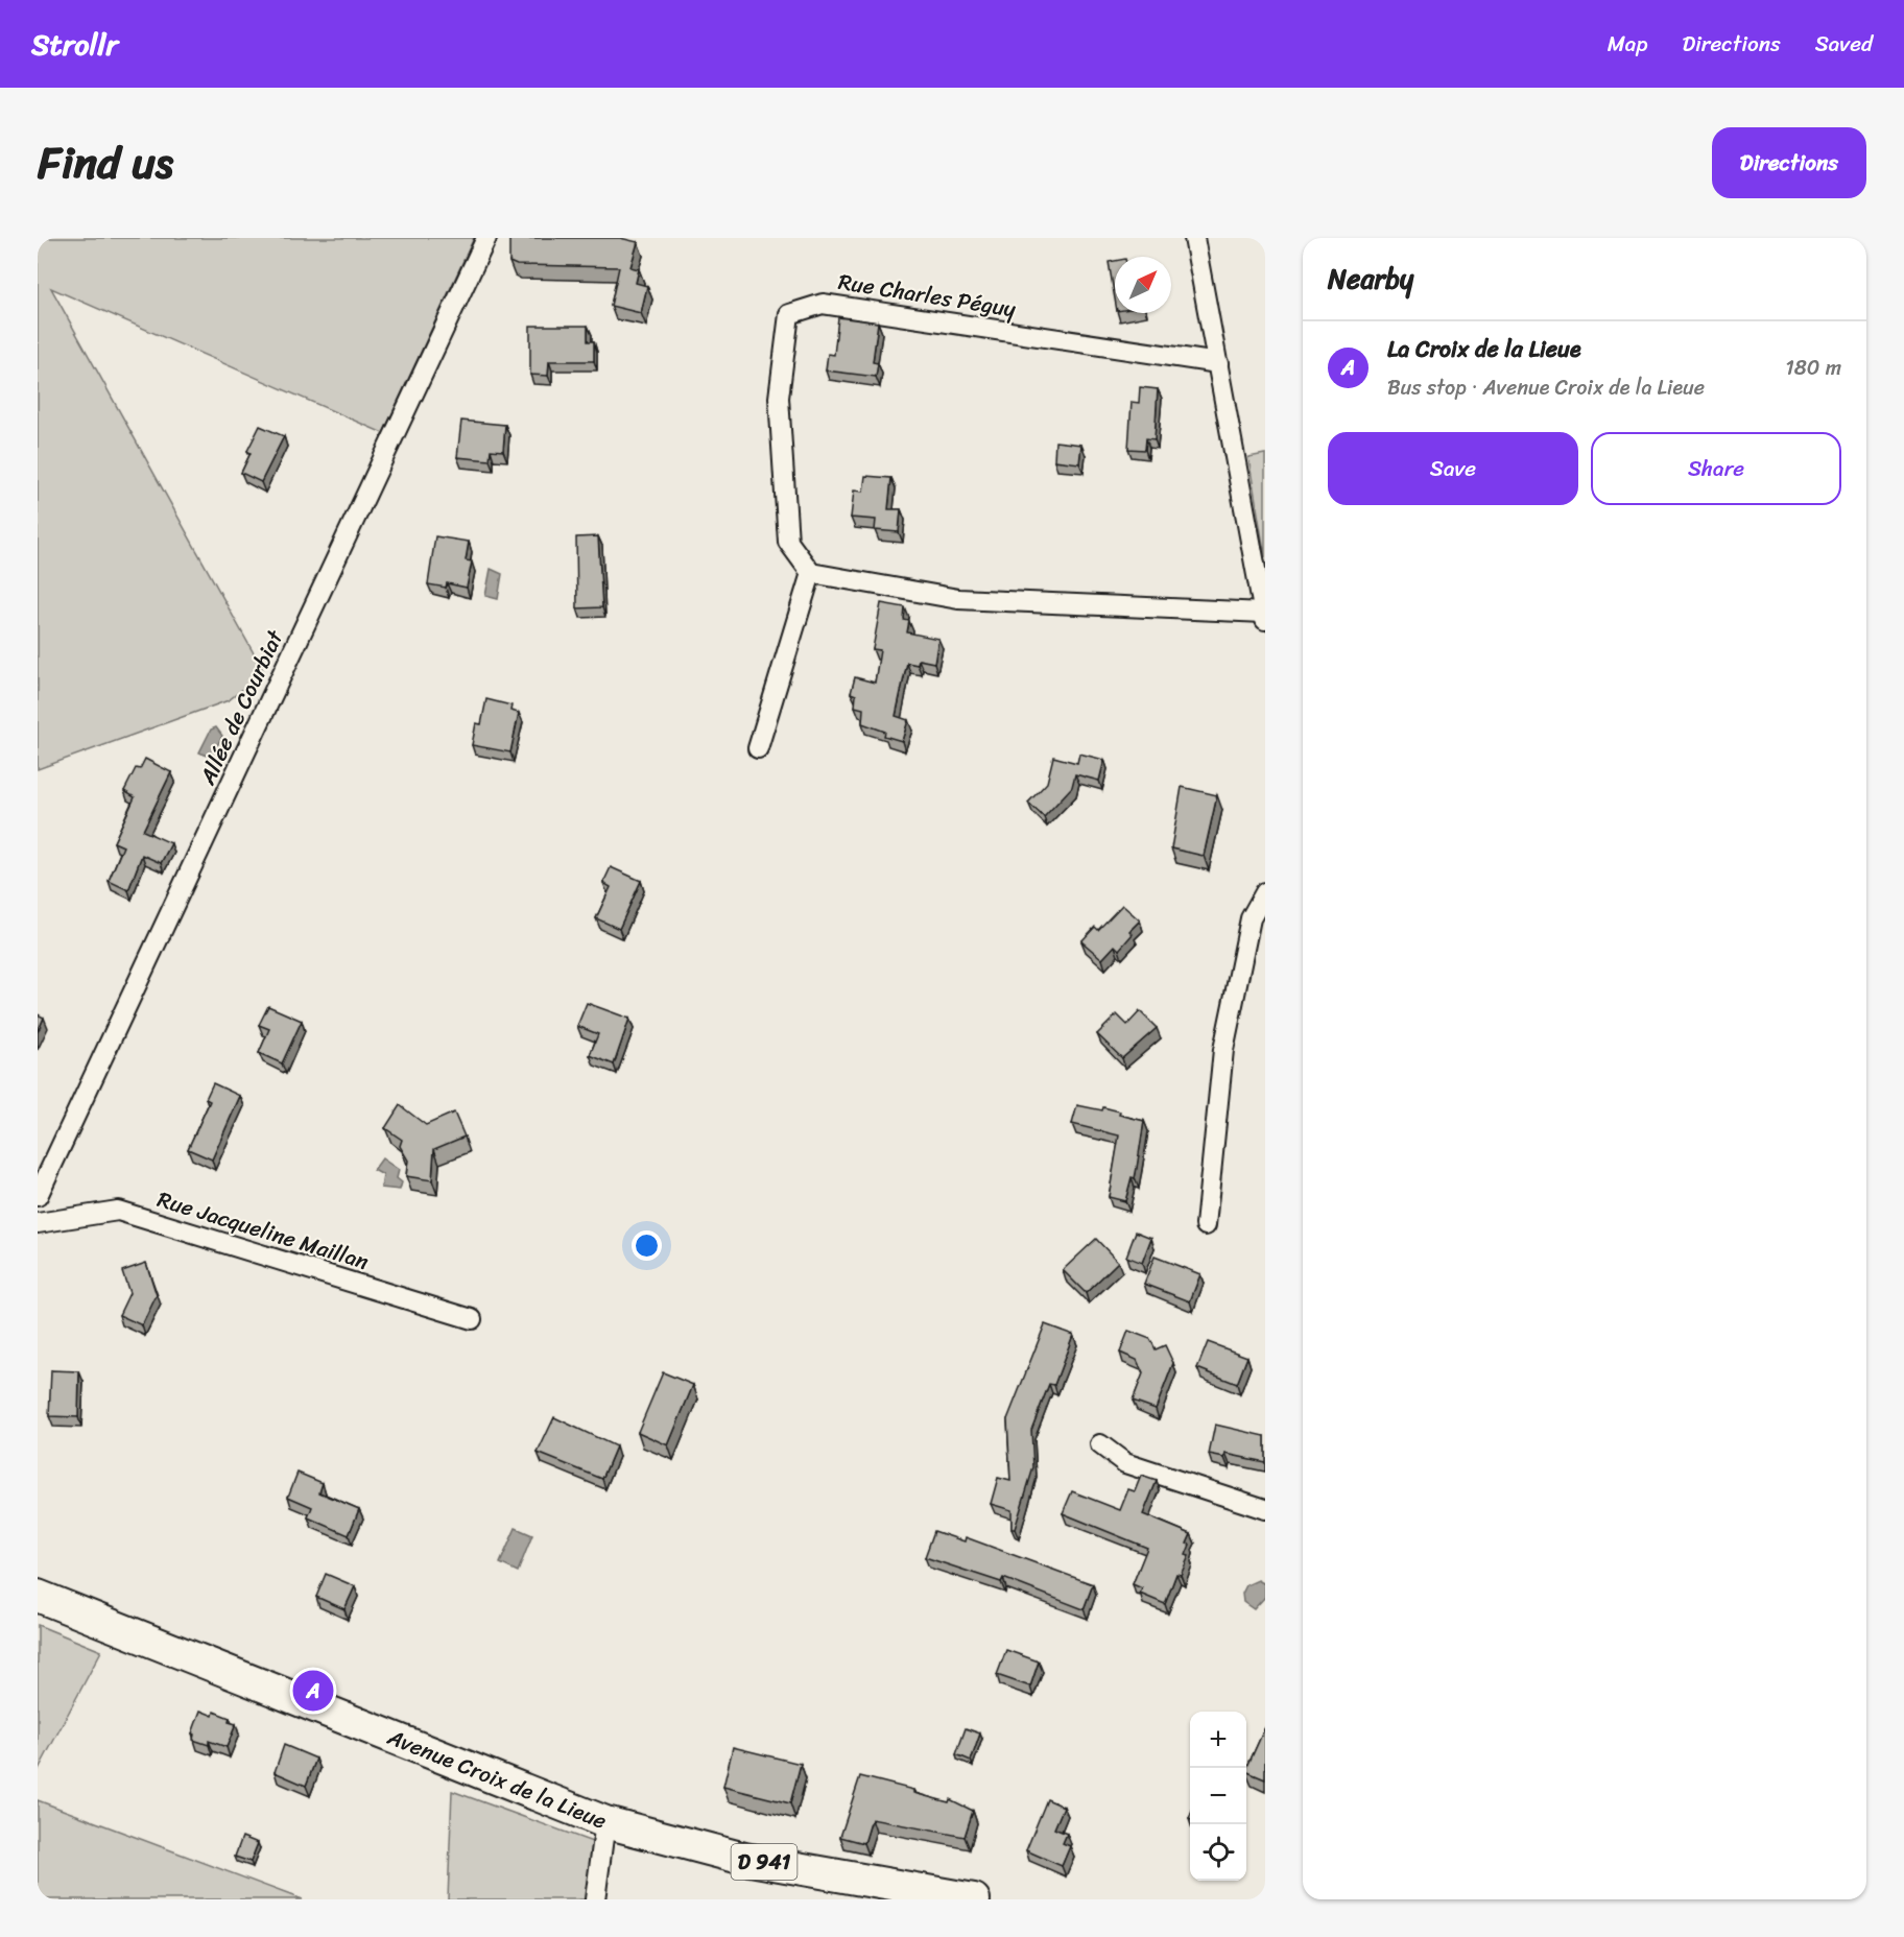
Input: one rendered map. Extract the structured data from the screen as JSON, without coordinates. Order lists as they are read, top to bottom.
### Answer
{
  "streets": {
    "main road": ["Avenue Croix de la Lieue", "D 941"],
    "street": ["Rue Charles Péguy", "Allée de Courbiat", "Rue Jacqueline Maillan"]
  },
  "north": "top right",
  "page": {
    "header": "Strollr",
    "nav": ["Map", "Directions", "Saved"],
    "title": "Find us",
    "buttons": [
      "Directions",
      ["Save", "Share"]
    ],
    "heading": "Nearby",
    "list": [
      {
        "mark": "A",
        "name": "La Croix de la Lieue",
        "note": "Bus stop · Avenue Croix de la Lieue",
        "value": "180 m"
      }
    ],
    "pins": "A",
    "map_buttons": ["+", "−"]
  }
}
